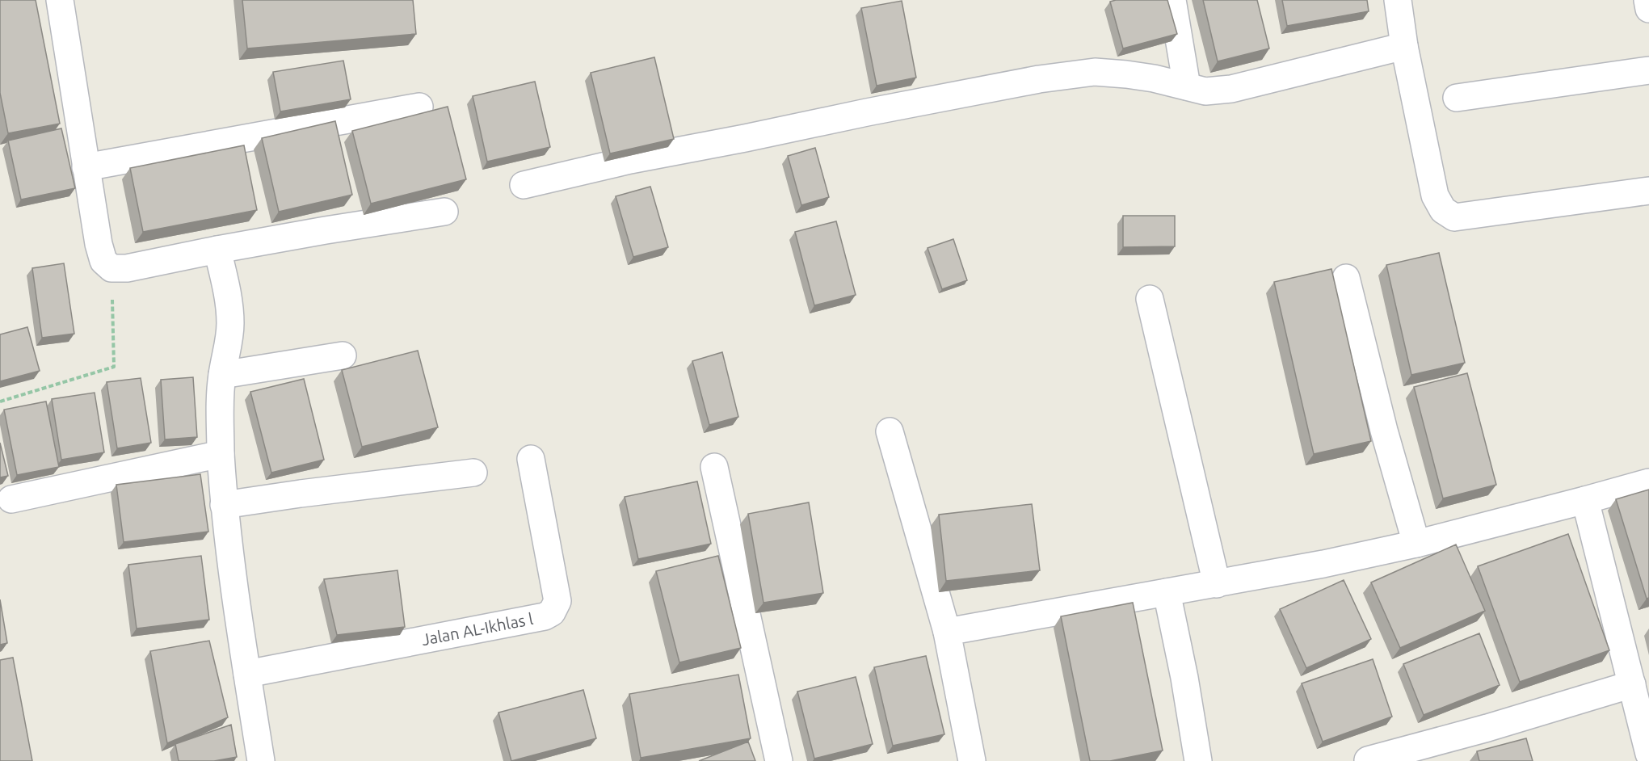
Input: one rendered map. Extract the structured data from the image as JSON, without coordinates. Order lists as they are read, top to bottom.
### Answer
{
  "streets": {
    "street": ["Jalan AL-Ikhlas l"]
  }
}
